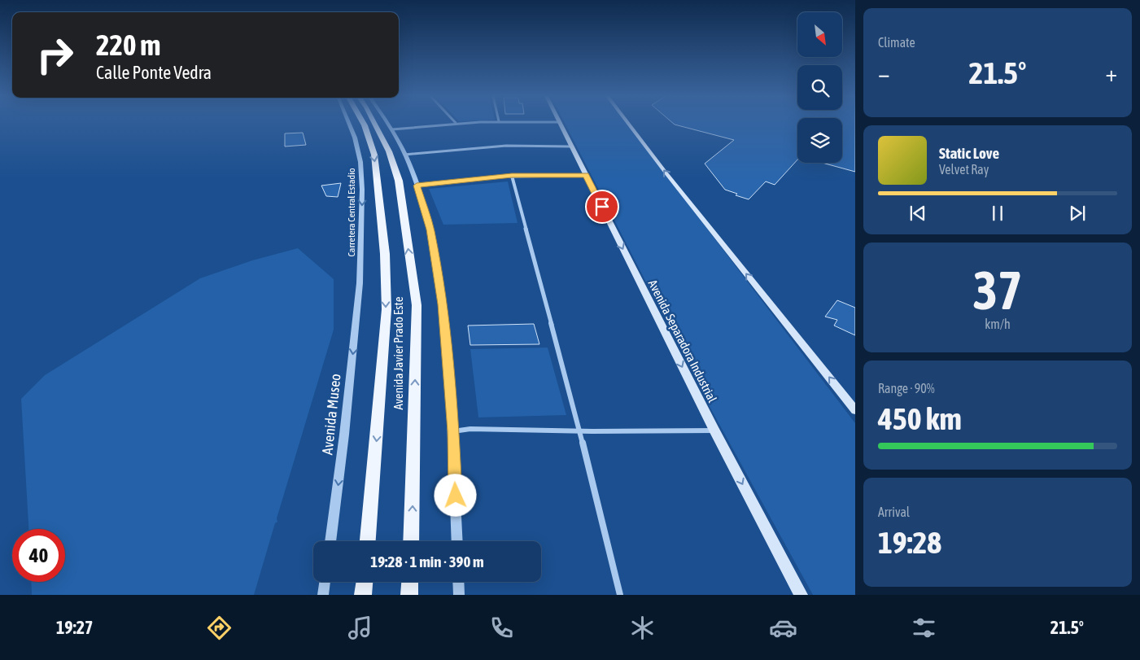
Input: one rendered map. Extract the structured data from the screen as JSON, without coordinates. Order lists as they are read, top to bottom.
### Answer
{
  "streets": {
    "main road": ["Avenida Separadora Industrial", "Avenida Javier Prado Este"],
    "street": ["Carretera Central Estadio", "Avenida Museo"]
  },
  "crossings": [
    ["Carretera Central Estadio", "Avenida Museo"]
  ],
  "one_way": ["Avenida Separadora Industrial", "Avenida Museo"],
  "north": "bottom right",
  "page": {
    "tile": [
      "Climate",
      ["37", "km/h"],
      ["Range · 90%", "450 km"],
      ["Arrival", "19:28"]
    ],
    "turn": ["220 m", "Calle Ponte Vedra"],
    "heat": ["−", "21.5°", "+"],
    "song": ["Static Love", "Velvet Ray"],
    "limit": "40",
    "trip": "19:28 · 1 min · 390 m",
    "tabs": ["19:27", "21.5°"]
  }
}
